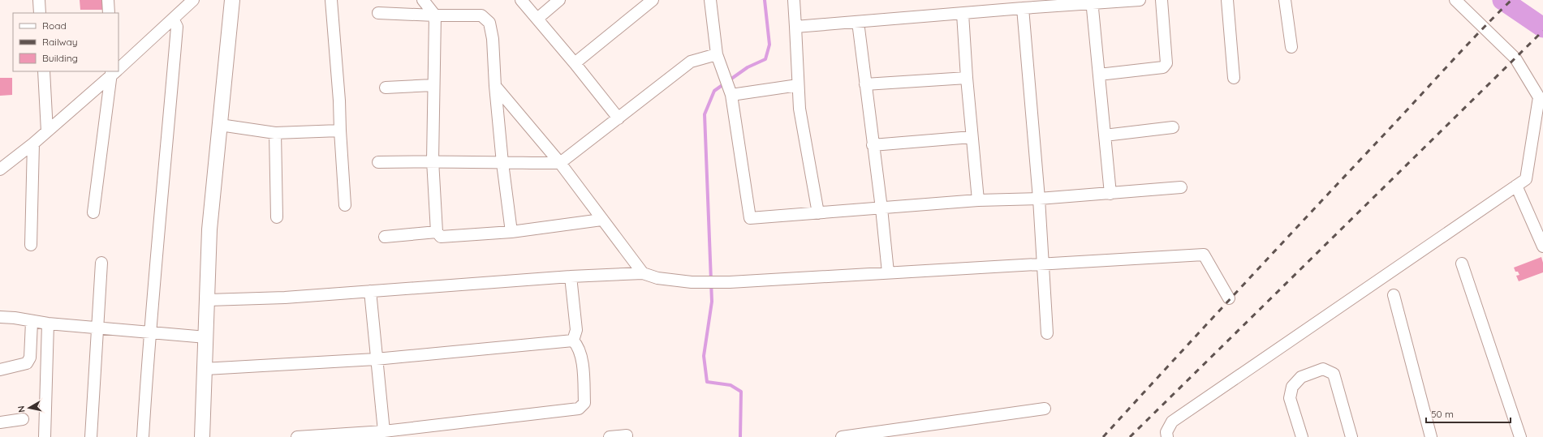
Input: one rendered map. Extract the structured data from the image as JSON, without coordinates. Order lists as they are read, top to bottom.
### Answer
{
  "legend": ["Road", "Railway", "Building"],
  "scale_bar": "50 m",
  "north": "left"
}
